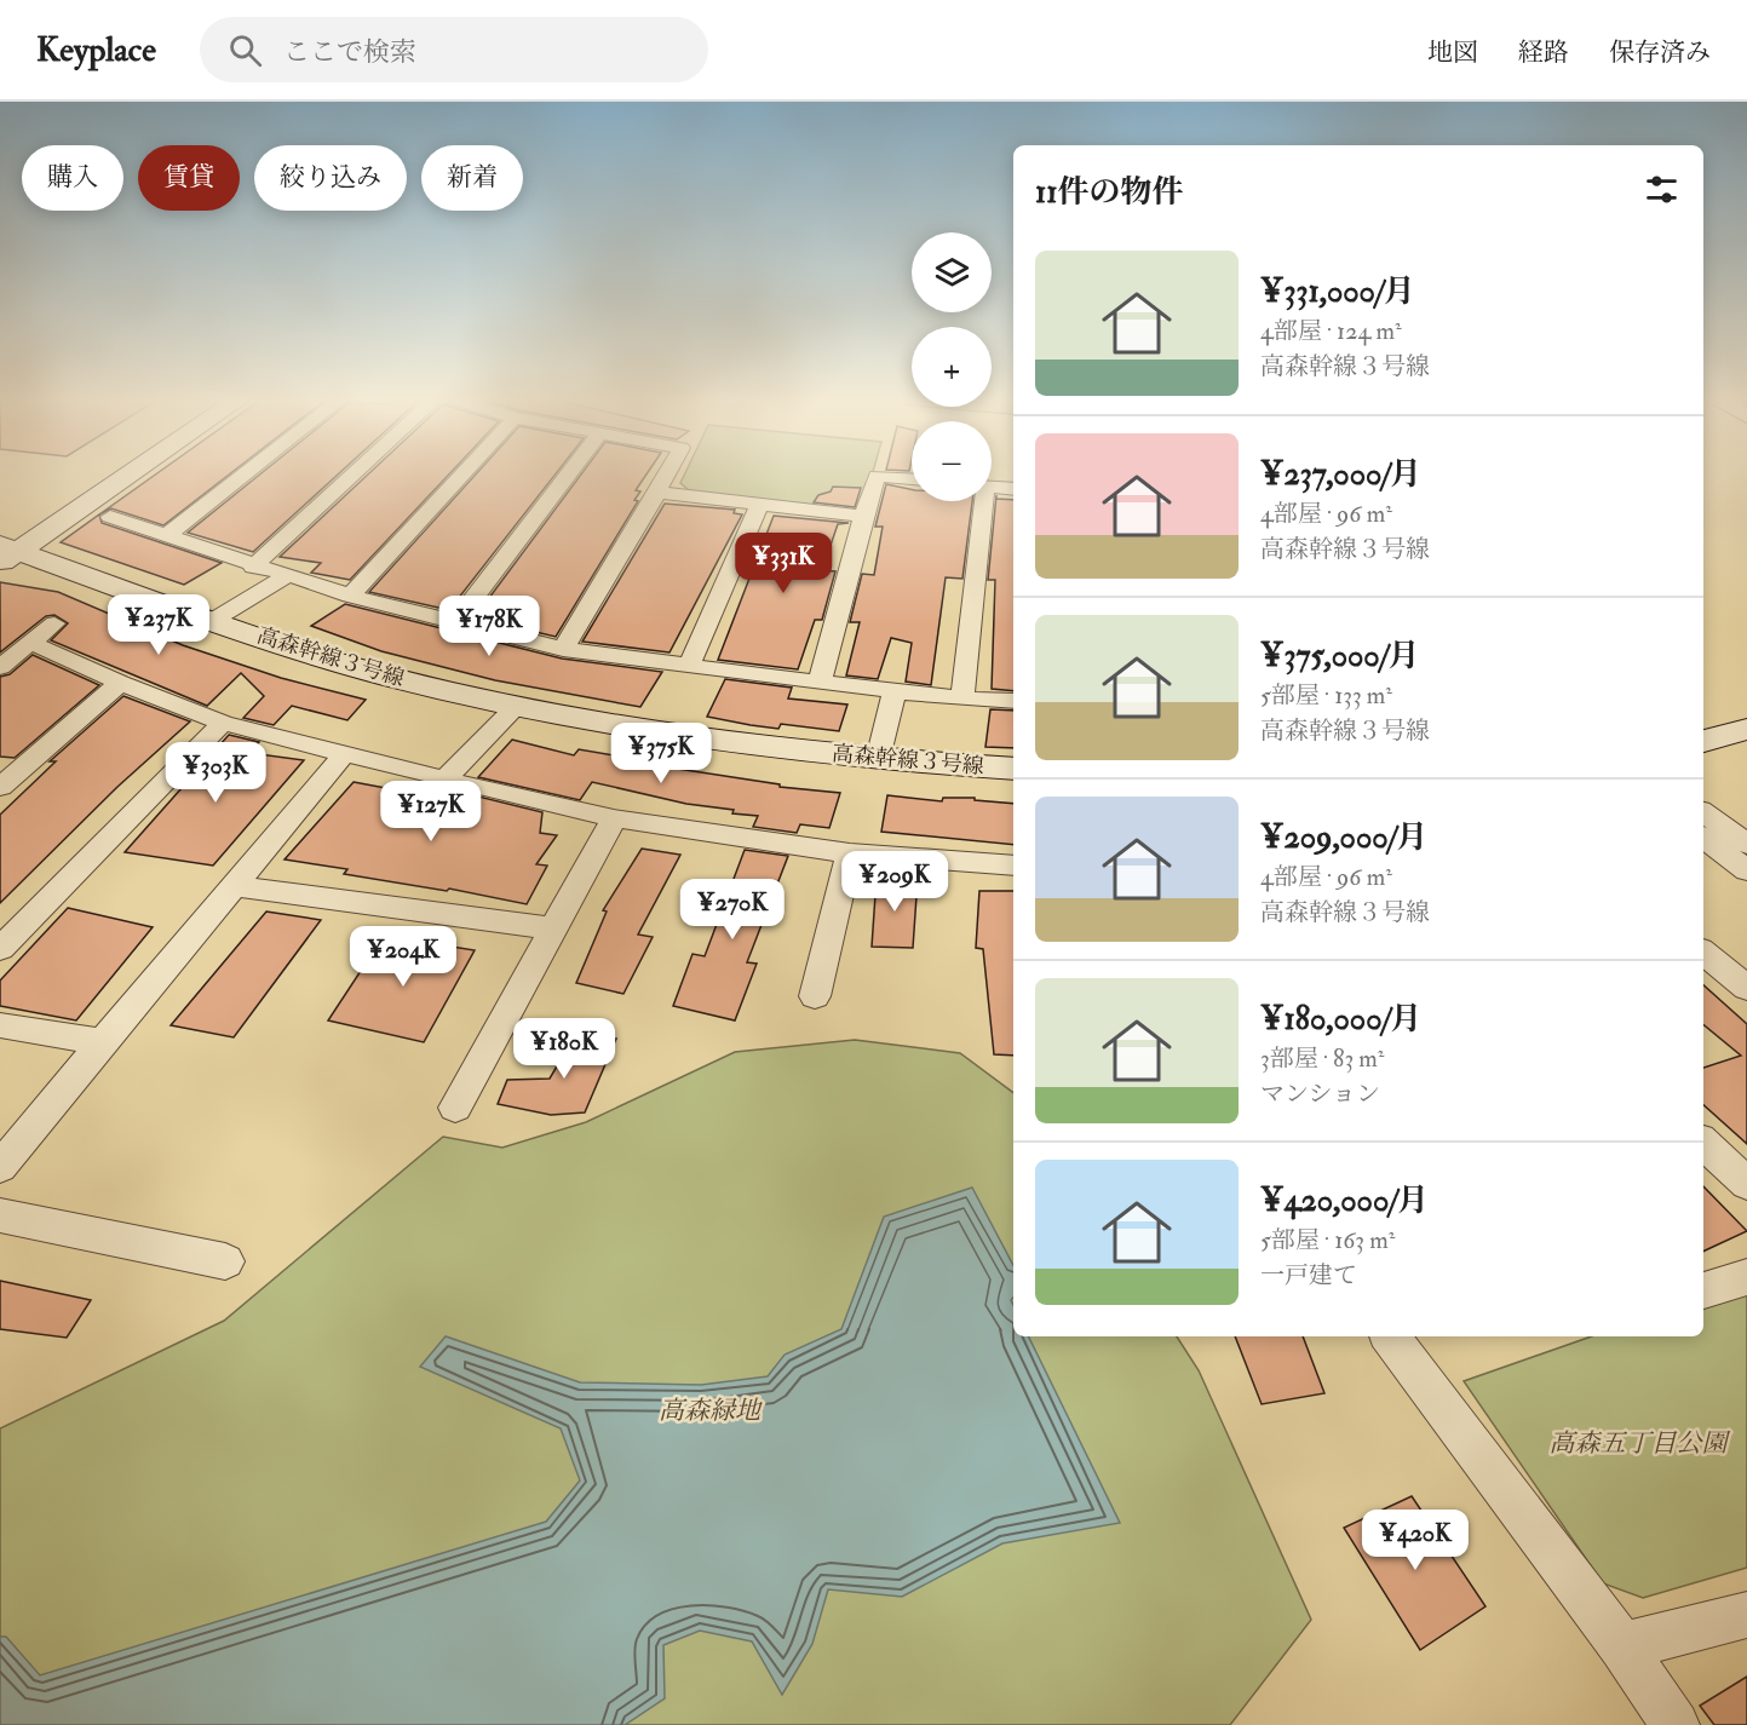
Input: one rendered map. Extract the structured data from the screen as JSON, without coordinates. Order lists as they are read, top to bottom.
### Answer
{
  "streets": {
    "street": ["高森幹線３号線"]
  },
  "parks": ["高森緑地", "高森五丁目公園"],
  "page": {
    "header": "Keyplace",
    "search": "ここで検索",
    "nav": ["地図", "経路", "保存済み"],
    "chip": [
      "購入",
      "賃貸",
      "絞り込み",
      "新着"
    ],
    "heading": "11件の物件",
    "map_buttons": ["+", "−"],
    "list": [
      {
        "name": "¥331,000/月",
        "note": "4部屋 · 124 m² · 高森幹線３号線"
      },
      {
        "name": "¥237,000/月",
        "note": "4部屋 · 96 m² · 高森幹線３号線"
      },
      {
        "name": "¥375,000/月",
        "note": "5部屋 · 133 m² · 高森幹線３号線"
      },
      {
        "name": "¥209,000/月",
        "note": "4部屋 · 96 m² · 高森幹線３号線"
      },
      {
        "name": "¥180,000/月",
        "note": "3部屋 · 83 m² · マンション"
      },
      {
        "name": "¥420,000/月",
        "note": "5部屋 · 163 m² · 一戸建て"
      }
    ],
    "price": [
      "¥331K",
      "¥237K",
      "¥178K",
      "¥375K",
      "¥303K",
      "¥127K",
      "¥209K",
      "¥270K",
      "¥204K",
      "¥180K",
      "¥420K"
    ]
  }
}
